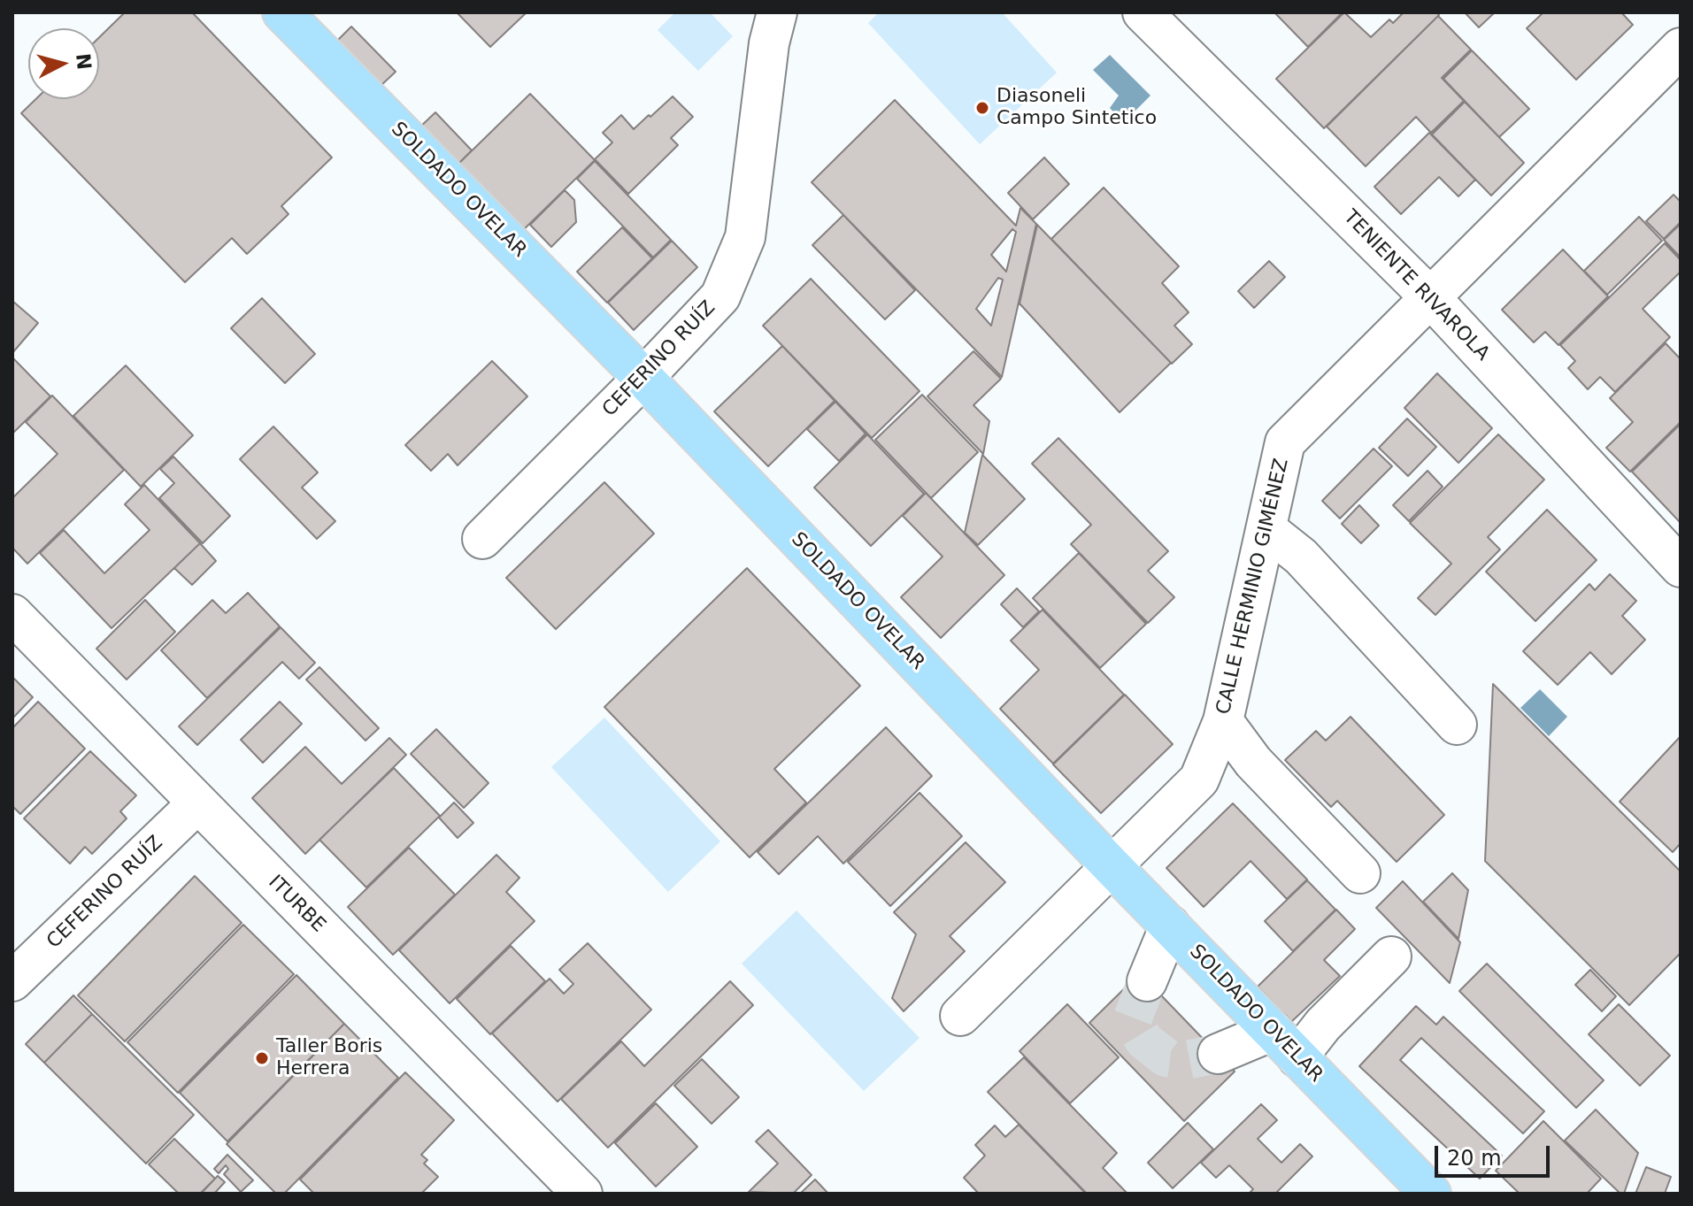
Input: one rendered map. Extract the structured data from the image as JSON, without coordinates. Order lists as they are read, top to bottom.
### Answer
{
  "streets": {
    "main road": ["SOLDADO OVELAR"],
    "street": [
      "TENIENTE RIVAROLA",
      "CEFERINO RUÍZ",
      "CALLE HERMINIO GIMÉNEZ",
      "ITURBE"
    ]
  },
  "crossings": [
    ["SOLDADO OVELAR", "CEFERINO RUÍZ"],
    ["SOLDADO OVELAR", "CALLE HERMINIO GIMÉNEZ"],
    ["TENIENTE RIVAROLA", "CALLE HERMINIO GIMÉNEZ"],
    ["CEFERINO RUÍZ", "ITURBE"]
  ],
  "places": ["Diasoneli Campo Sintetico", "Taller Boris Herrera"],
  "scale_bar": "20 m",
  "north": "right"
}
